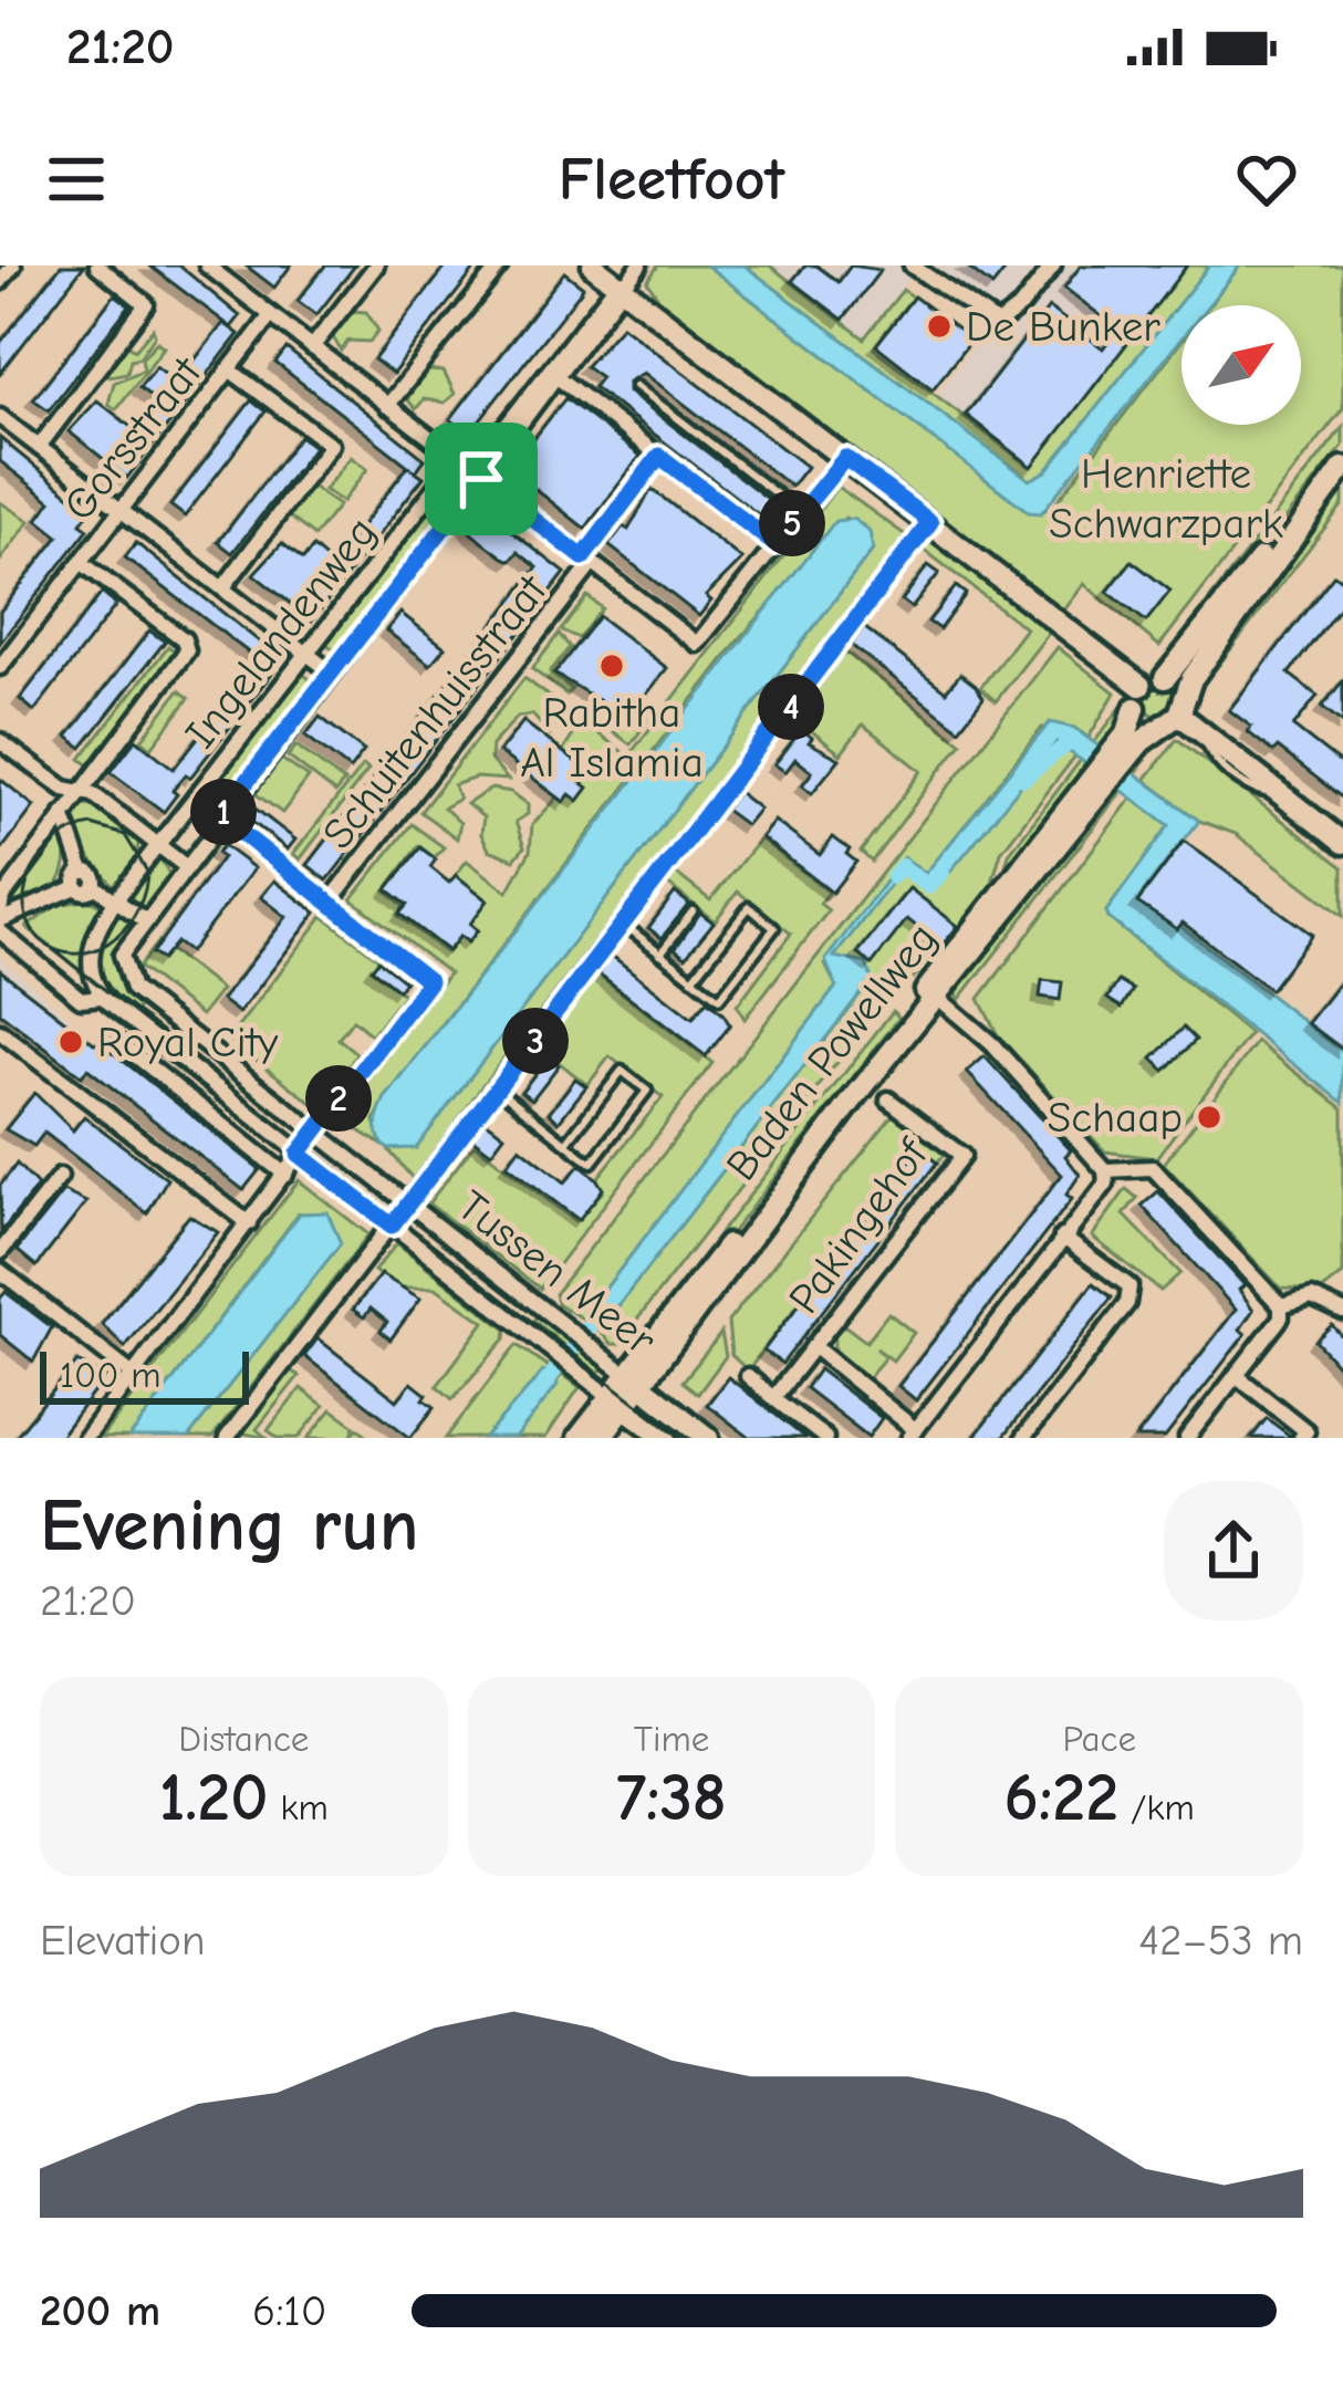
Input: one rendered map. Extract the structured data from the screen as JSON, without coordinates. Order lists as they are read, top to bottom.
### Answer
{
  "streets": {
    "main road": ["Baden Powellweg", "Tussen Meer"],
    "street": [
      "Gorsstraat",
      "Ingelandenweg",
      "Schuitenhuisstraat",
      "Pakingehof"
    ]
  },
  "crossings": [
    ["Ingelandenweg", "Tussen Meer"],
    ["Baden Powellweg", "Tussen Meer"]
  ],
  "parks": ["Henriette Schwarzpark"],
  "places": [
    "De Bunker",
    "Rabitha Al Islamia",
    "Royal City",
    "Schaap"
  ],
  "scale_bar": "100 m",
  "north": "top right",
  "page": {
    "status": "21:20",
    "header": "Fleetfoot",
    "pins": [
      "5",
      "4",
      "1",
      "3",
      "2"
    ],
    "scale": "100 m",
    "heading": ["Evening run", "21:20"],
    "stats": [
      ["Distance", "1.20 km"],
      ["Time", "7:38"],
      ["Pace", "6:22 /km"]
    ],
    "chart": ["Elevation", "42–53 m"],
    "list": [
      {
        "name": "200 m",
        "note": "6:10"
      }
    ]
  }
}
